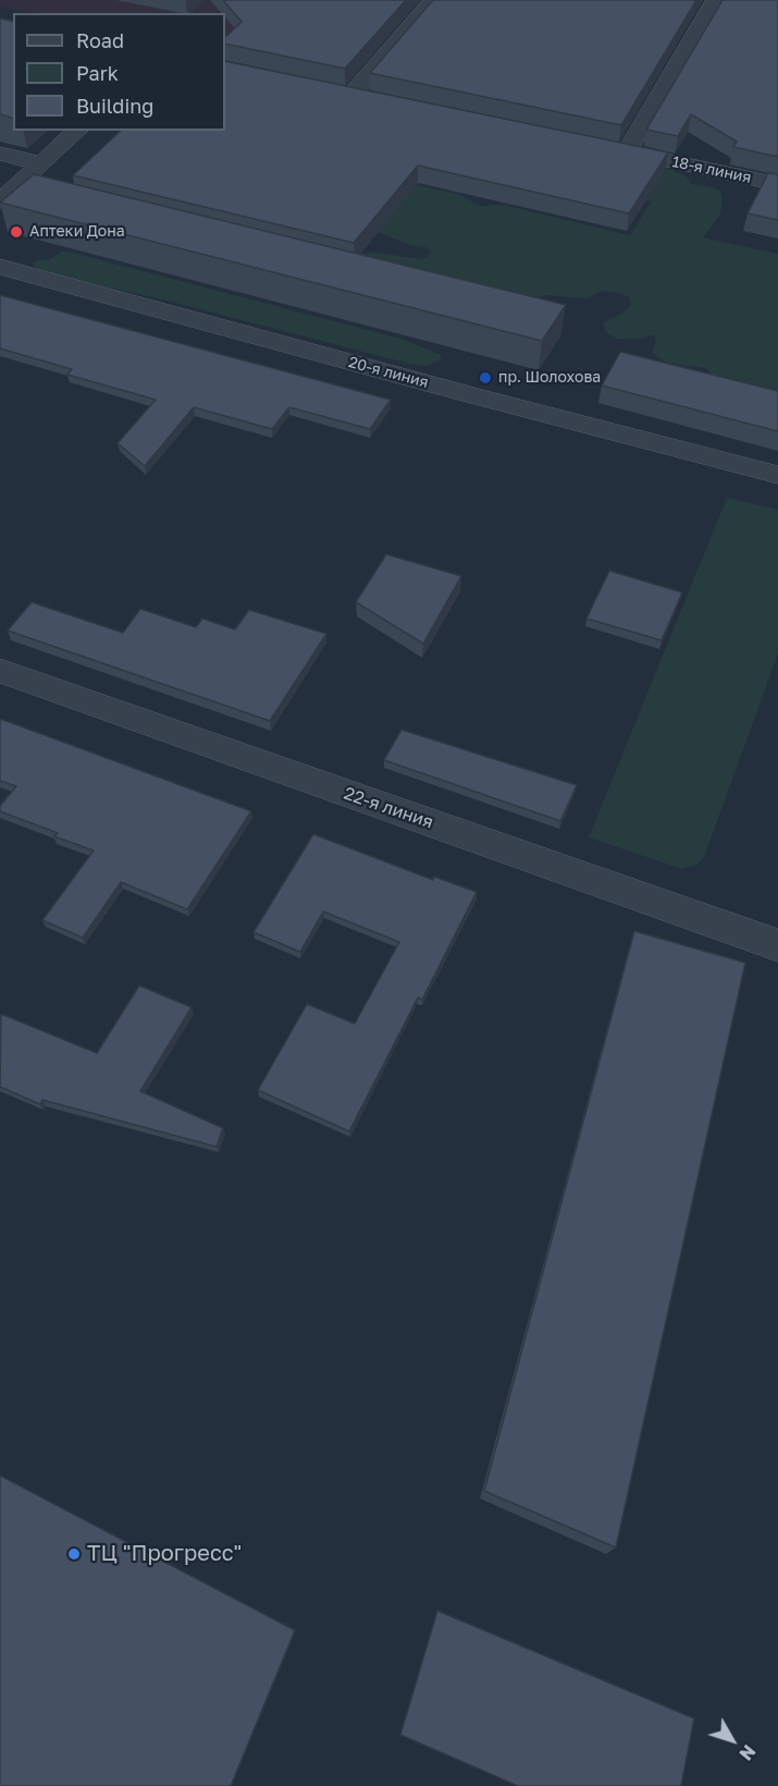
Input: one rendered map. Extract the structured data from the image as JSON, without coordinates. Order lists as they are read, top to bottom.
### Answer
{
  "streets": {
    "street": ["18-я линия", "20-я линия", "22-я линия"]
  },
  "places": ["Аптеки Дона", "пр. Шолохова", "ТЦ \"Прогресс\""],
  "legend": ["Road", "Park", "Building"],
  "north": "bottom right"
}
